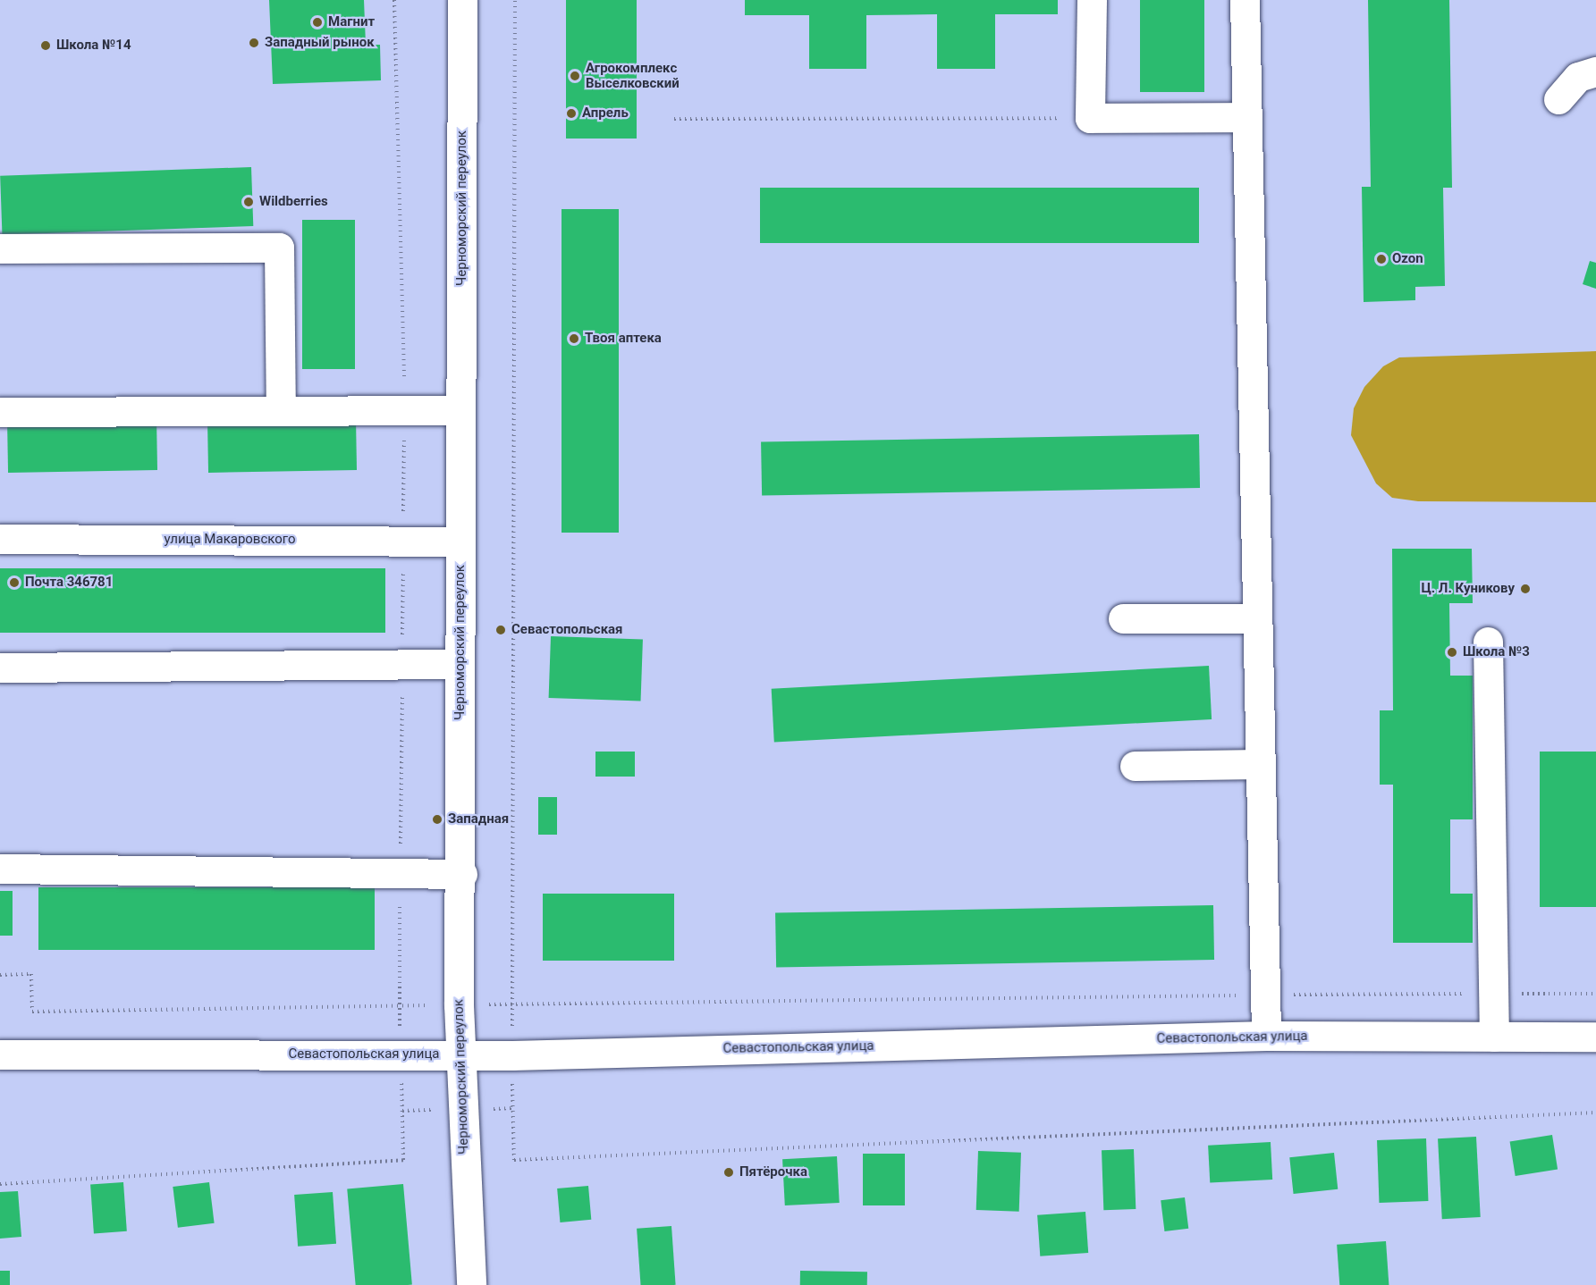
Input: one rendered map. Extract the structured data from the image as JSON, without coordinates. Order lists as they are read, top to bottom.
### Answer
{
  "streets": {
    "street": ["Черноморский переулок", "улица Макаровского", "Севастопольская улица"]
  },
  "crossings": [
    ["Черноморский переулок", "улица Макаровского"],
    ["Черноморский переулок", "Севастопольская улица"]
  ],
  "places": [
    "Магнит",
    "Западный рынок",
    "Школа №14",
    "Агрокомплекс Выселковский",
    "Апрель",
    "Wildberries",
    "Ozon",
    "Твоя аптека",
    "Почта 346781",
    "Ц. Л. Куникову",
    "Севастопольская",
    "Школа №3",
    "Западная",
    "Пятёрочка"
  ]
}
